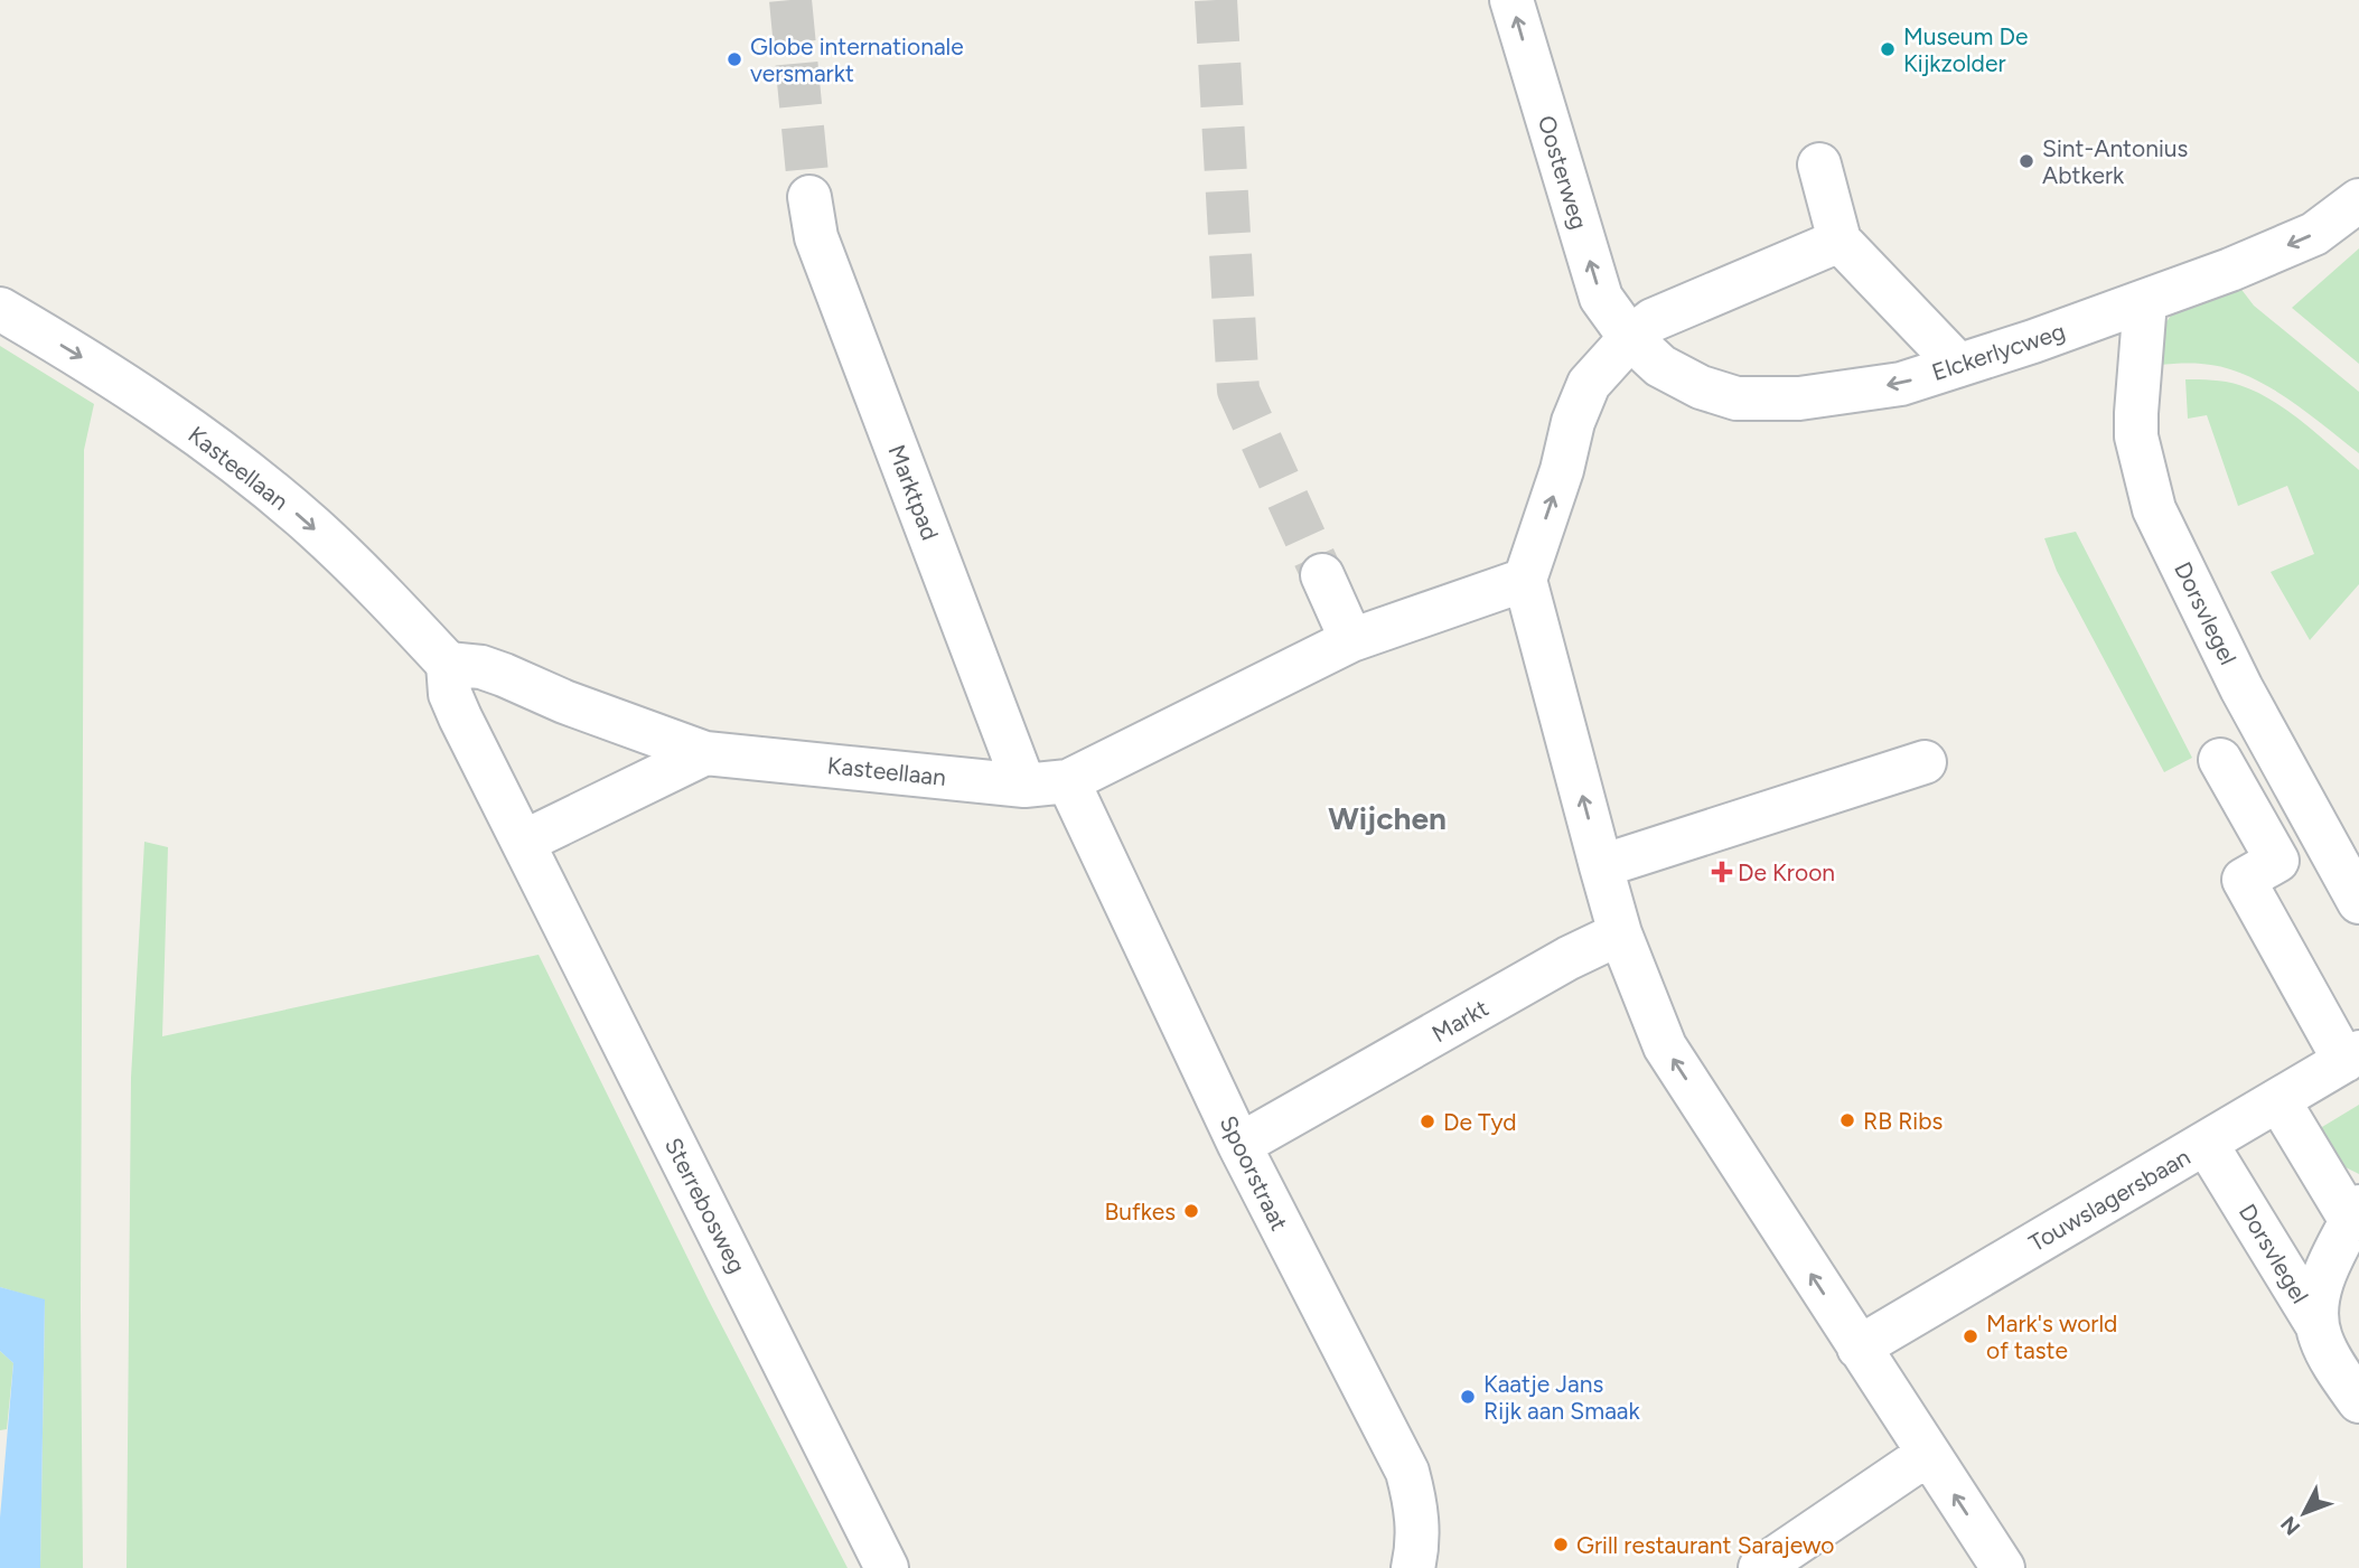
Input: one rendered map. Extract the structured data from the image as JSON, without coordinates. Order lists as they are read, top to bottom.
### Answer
{
  "streets": {
    "street": [
      "Oosterweg",
      "Elckerlycweg",
      "Kasteellaan",
      "Marktpad",
      "Dorsvlegel",
      "Markt",
      "Spoorstraat",
      "Touwslagersbaan",
      "Sterrebosweg"
    ]
  },
  "crossings": [
    ["Oosterweg", "Elckerlycweg"],
    ["Elckerlycweg", "Dorsvlegel"],
    ["Kasteellaan", "Marktpad"],
    ["Kasteellaan", "Spoorstraat"],
    ["Dorsvlegel", "Touwslagersbaan"],
    ["Markt", "Spoorstraat"]
  ],
  "one_way": ["Oosterweg", "Kasteellaan"],
  "districts": ["Wijchen"],
  "places": {
    "other": [
      "Museum De Kijkzolder",
      "Globe internationale versmarkt",
      "Sint-Antonius Abtkerk",
      "RB Ribs",
      "De Tyd",
      "Bufkes",
      "Mark's world of taste",
      "Kaatje Jans Rijk aan Smaak",
      "Grill restaurant Sarajewo"
    ],
    "health": ["De Kroon"]
  },
  "north": "bottom left"
}
